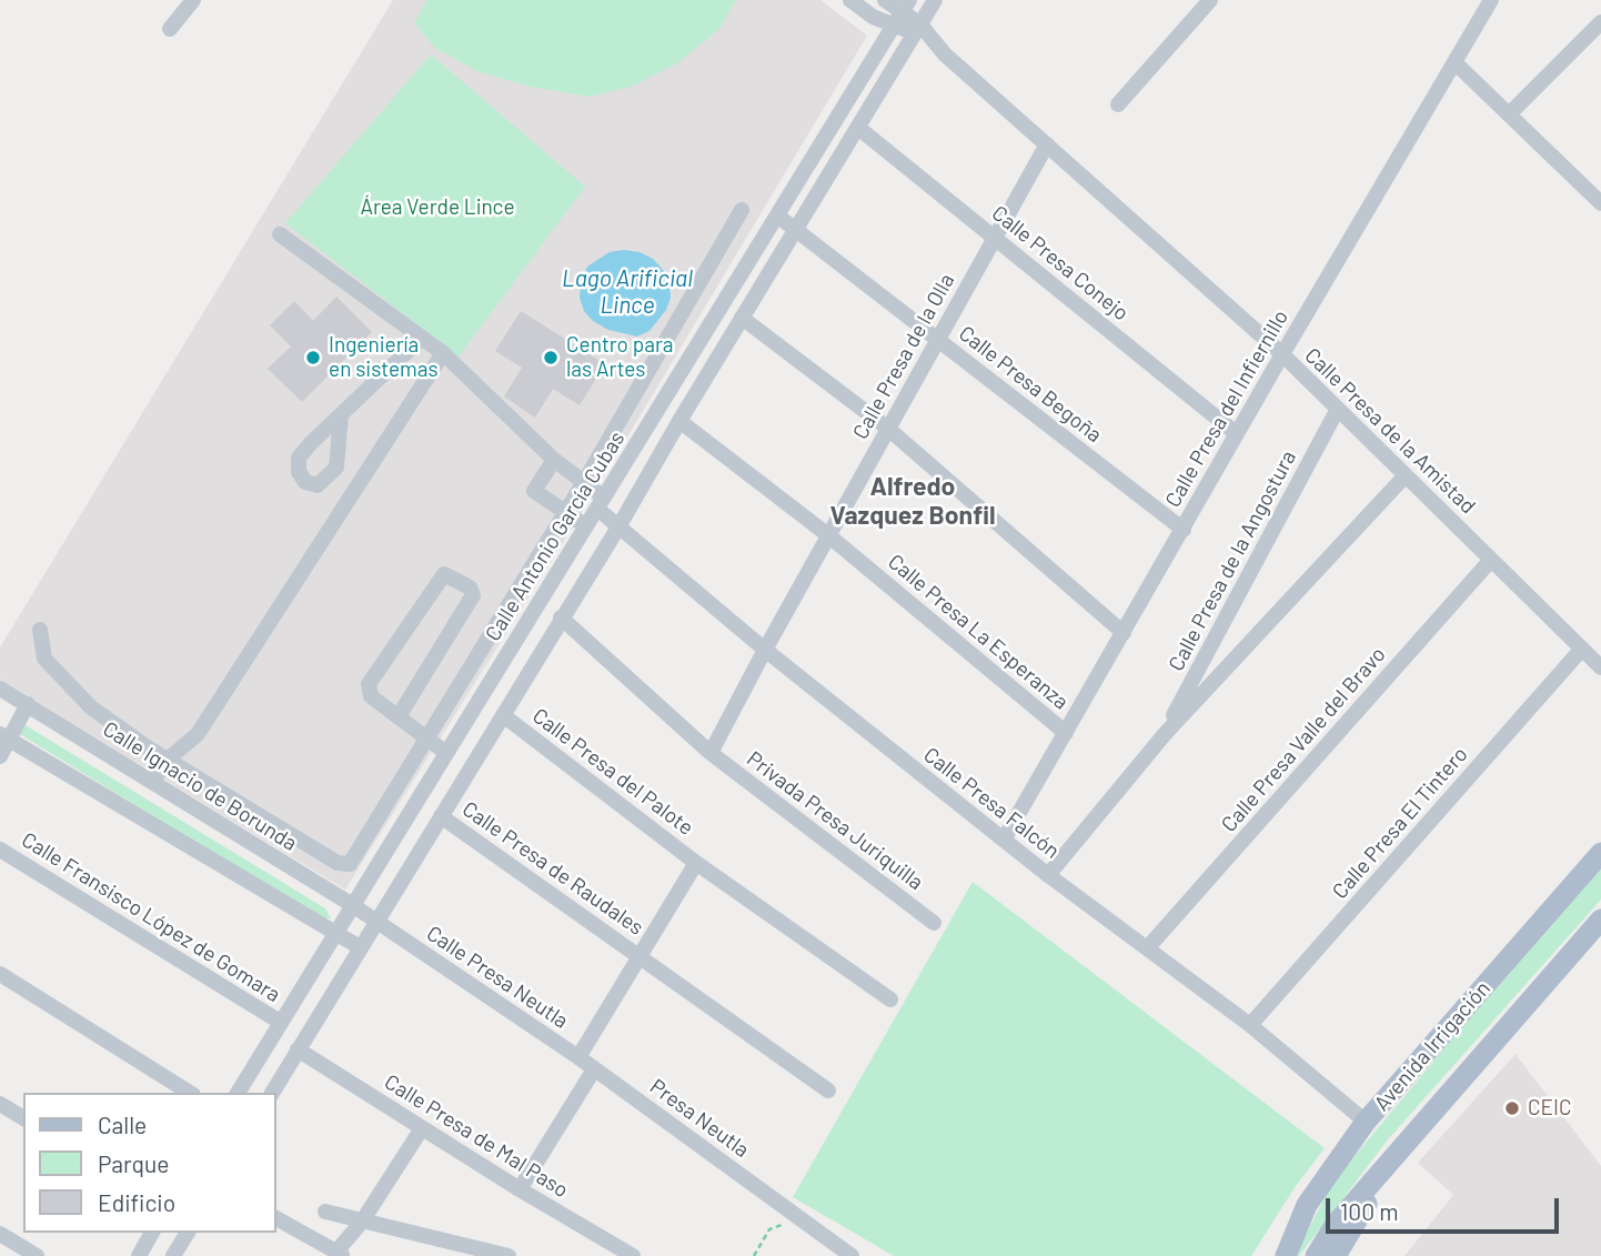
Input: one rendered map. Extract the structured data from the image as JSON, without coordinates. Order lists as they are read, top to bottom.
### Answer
{
  "streets": {
    "main road": ["Avenida Irrigación"],
    "street": [
      "Calle Presa Conejo",
      "Calle Presa de la Olla",
      "Calle Presa Begoña",
      "Calle Presa del Infiernillo",
      "Calle Presa de la Amistad",
      "Calle Antonio García Cubas",
      "Calle Presa de la Angostura",
      "Calle Presa La Esperanza",
      "Calle Presa Valle del Bravo",
      "Calle Presa del Palote",
      "Calle Ignacio de Borunda",
      "Calle Presa Falcón",
      "Privada Presa Juriquilla",
      "Calle Presa El Tintero",
      "Calle Presa de Raudales",
      "Calle Fransisco López de Gomara",
      "Calle Presa Neutla",
      "Presa Neutla",
      "Calle Presa de Mal Paso"
    ]
  },
  "crossings": [
    ["Calle Presa Conejo", "Calle Presa de la Olla"],
    ["Calle Presa Conejo", "Calle Presa del Infiernillo"],
    ["Calle Presa de la Olla", "Calle Presa Begoña"],
    ["Calle Presa de la Olla", "Calle Presa de la Amistad"],
    ["Calle Presa de la Olla", "Calle Presa La Esperanza"],
    ["Calle Presa de la Olla", "Calle Presa Falcón"],
    ["Calle Presa de la Olla", "Privada Presa Juriquilla"],
    ["Calle Presa Begoña", "Calle Presa del Infiernillo"],
    ["Calle Presa Begoña", "Calle Antonio García Cubas"],
    ["Calle Presa del Infiernillo", "Calle Presa de la Amistad"],
    ["Calle Presa del Infiernillo", "Calle Presa La Esperanza"],
    ["Calle Presa del Infiernillo", "Calle Presa Falcón"],
    ["Calle Presa de la Amistad", "Calle Antonio García Cubas"],
    ["Calle Presa de la Amistad", "Calle Presa de la Angostura"],
    ["Calle Presa de la Amistad", "Calle Presa Valle del Bravo"],
    ["Calle Presa de la Amistad", "Calle Presa El Tintero"],
    ["Calle Antonio García Cubas", "Calle Ignacio de Borunda"],
    ["Calle Antonio García Cubas", "Calle Presa Falcón"],
    ["Calle Antonio García Cubas", "Calle Fransisco López de Gomara"],
    ["Calle Presa de la Angostura", "Calle Presa Falcón"],
    ["Calle Presa Valle del Bravo", "Calle Presa Falcón"],
    ["Calle Ignacio de Borunda", "Calle Presa Neutla"],
    ["Calle Presa Falcón", "Calle Presa El Tintero"],
    ["Calle Presa Falcón", "Avenida Irrigación"],
    ["Calle Presa Neutla", "Presa Neutla"]
  ],
  "districts": ["Alfredo Vazquez Bonfil"],
  "water": ["Lago Arificial Lince"],
  "parks": ["Área Verde Lince"],
  "places": ["Ingeniería en sistemas", "Centro para las Artes", "CEIC"],
  "legend": ["Calle", "Parque", "Edificio"],
  "scale_bar": "100 m"
}
